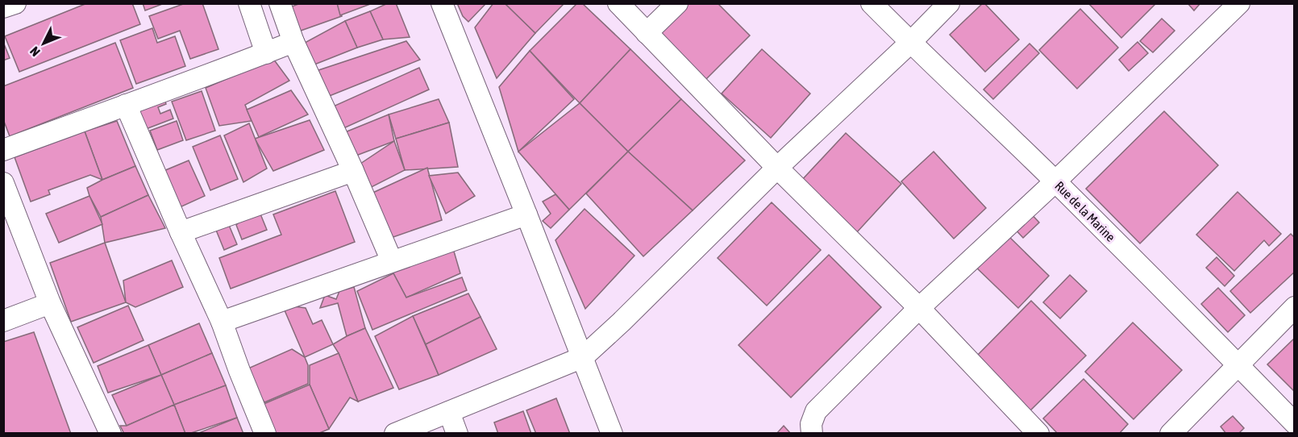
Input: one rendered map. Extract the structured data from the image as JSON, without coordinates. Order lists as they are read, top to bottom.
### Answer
{
  "streets": {
    "street": ["Rue de la Marine"]
  },
  "north": "bottom left"
}
